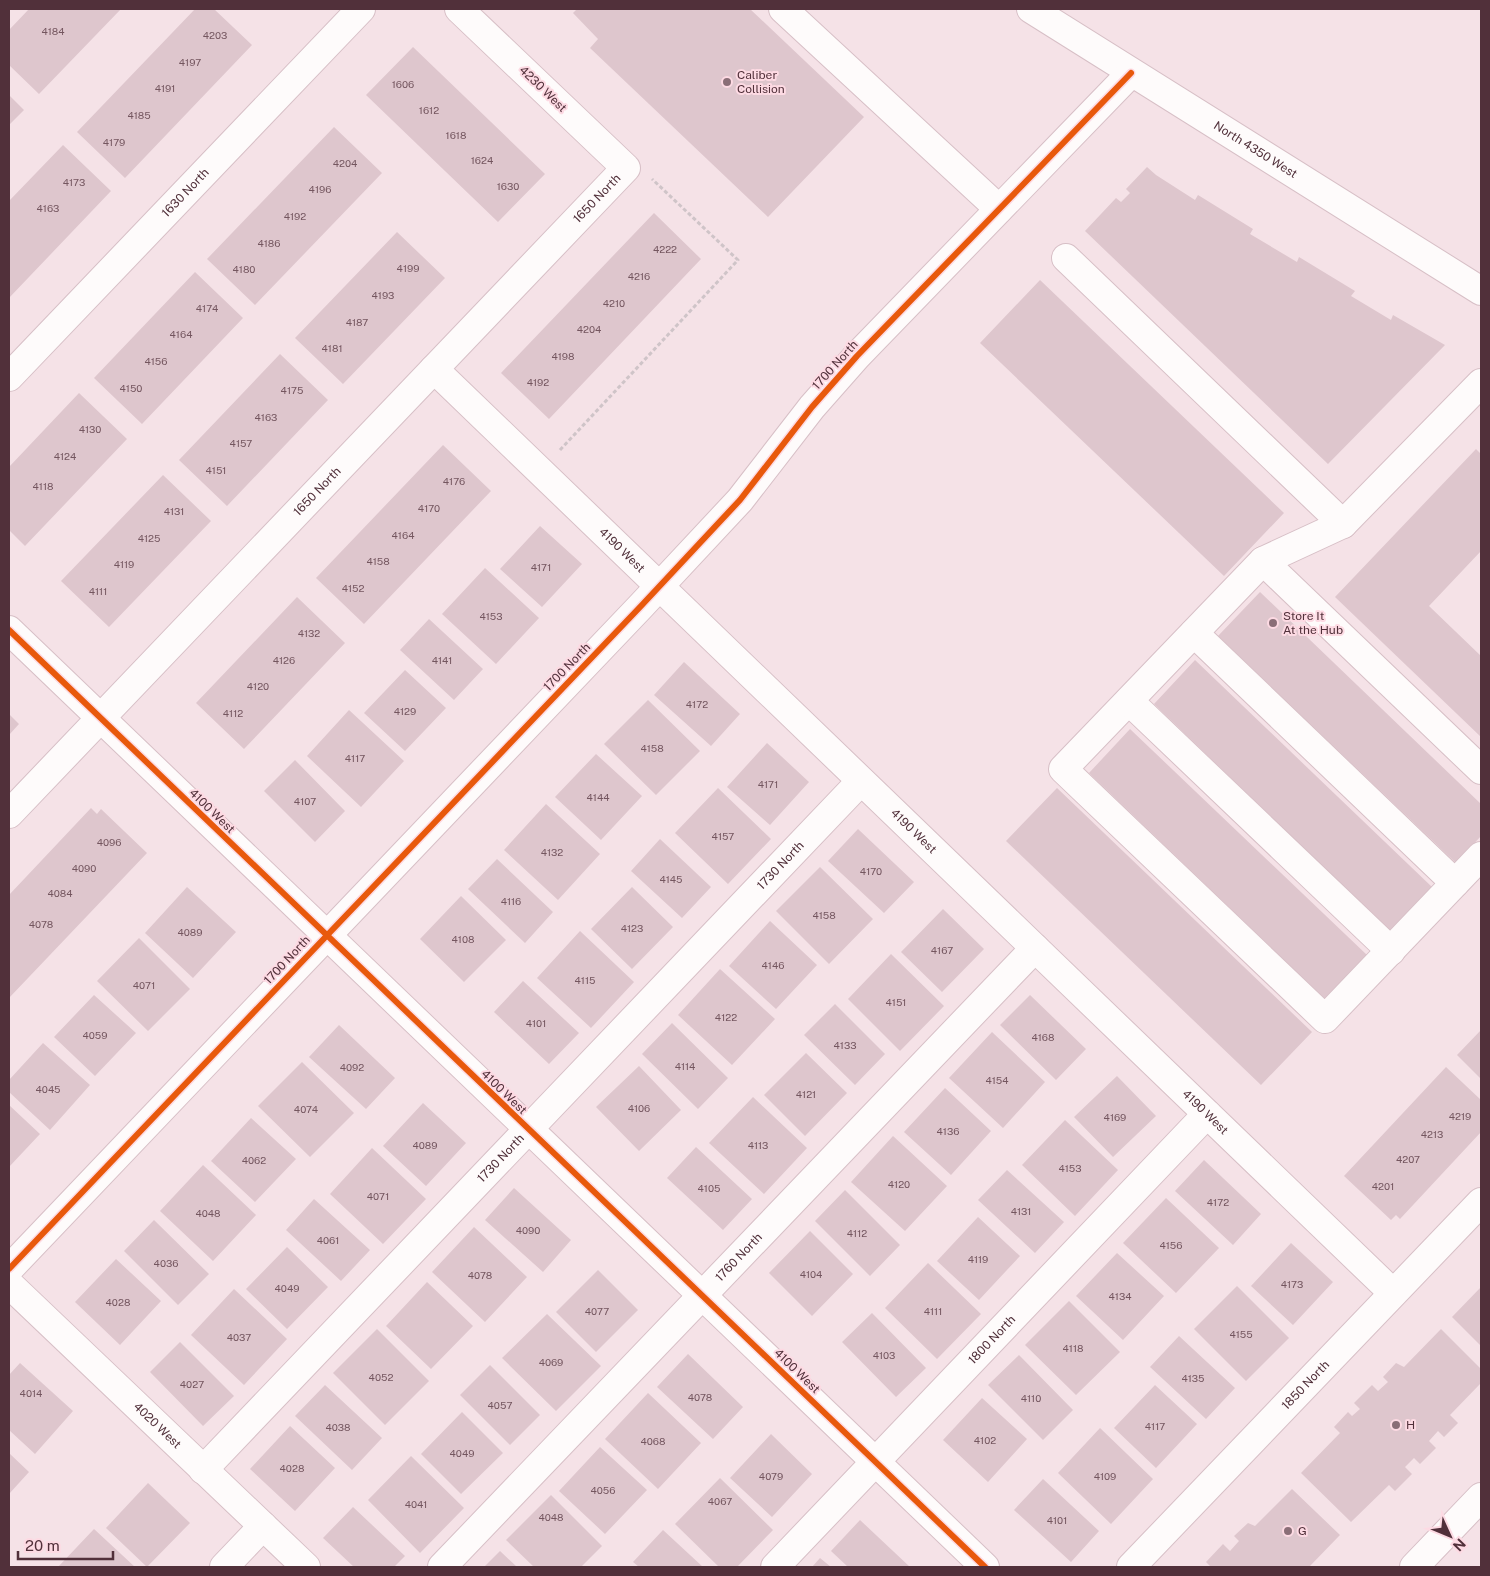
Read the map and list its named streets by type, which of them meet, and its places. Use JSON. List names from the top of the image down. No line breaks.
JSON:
{"streets":{"street":["4230 West","North 4350 West","1630 North","1650 North","1700 North","4190 West","4100 West","1730 North","1760 North","1800 North","1850 North","4020 West"]},"crossings":[["4230 West","1650 North"],["North 4350 West","1700 North"],["1650 North","4190 West"],["1650 North","4100 West"],["1700 North","4190 West"],["1700 North","4100 West"],["4190 West","1730 North"],["4190 West","1760 North"],["4190 West","1800 North"],["4190 West","1850 North"],["4100 West","1730 North"],["4100 West","1760 North"],["4100 West","1800 North"],["1730 North","4020 West"]],"places":["Caliber Collision","Store It At the Hub","H","G"],"house_numbers":["4184","4203","4197","1606","4191","1612","4185","1618","4179","1624","4204","4173","1630","4196","4163","4192","4186","4222","4199","4180","4216","4193","4210","4174","4187","4204","4164","4181","4198","4156","4192","4150","4175","4163","4130","4157","4124","4151","4176","4118","4170","4131","4164","4125","4158","4119","4171","4152","4111","4153","4132","4126","4141","4120","4172","4129","4112","4158","4117","4171","4144","4107","4157","4096","4132","4090","4170","4145","4084","4116","4158","4078","4123","4089","4108","4167","4146","4115","4071","4151","4122","4101","4059","4168","4133","4114","4092","4154","4045","4121","4106","4074","4219","4169","4136","4213","4089","4113","4207","4062","4153","4120","4201","4105","4071","4172","4131","4048","4090","4112","4061","4156","4119","4036","4104","4078","4173","4049","4134","4028","4077","4111","4155","4037","4118","4103","4069","4052","4135","4027","4014","4078","4110","4057","4117","4038","4102","4068","4049","4028","4079","4109","4056","4067","4041","4048","4101"],"scale_bar":"20 m","north":"bottom right"}
